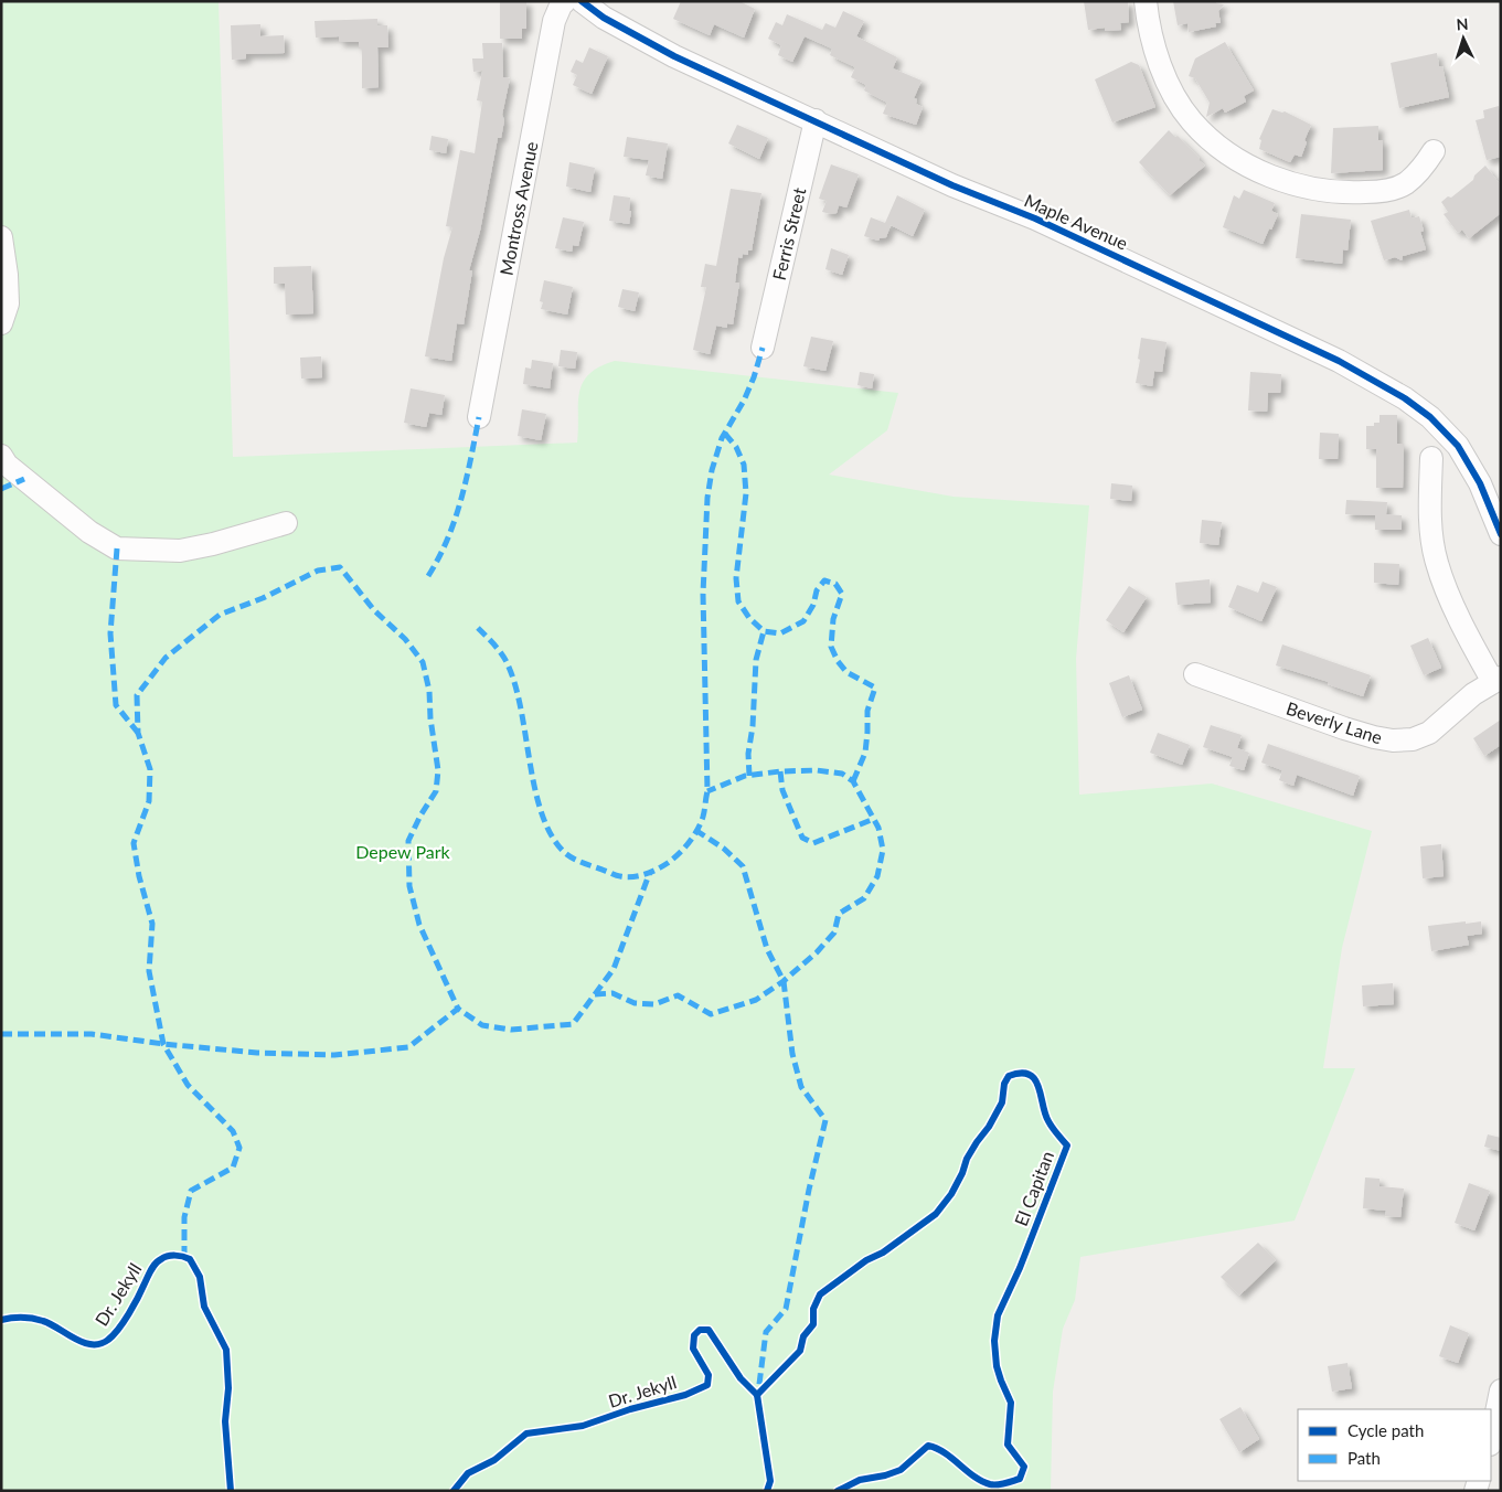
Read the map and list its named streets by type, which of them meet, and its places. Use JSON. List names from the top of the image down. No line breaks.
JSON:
{"streets":{"street":["Montross Avenue","Maple Avenue","Ferris Street","Beverly Lane"],"cycle path":["El Capitan","Dr. Jekyll"]},"crossings":[["Maple Avenue","Ferris Street"]],"parks":["Depew Park"],"legend":["Cycle path","Path"],"north":"top"}
